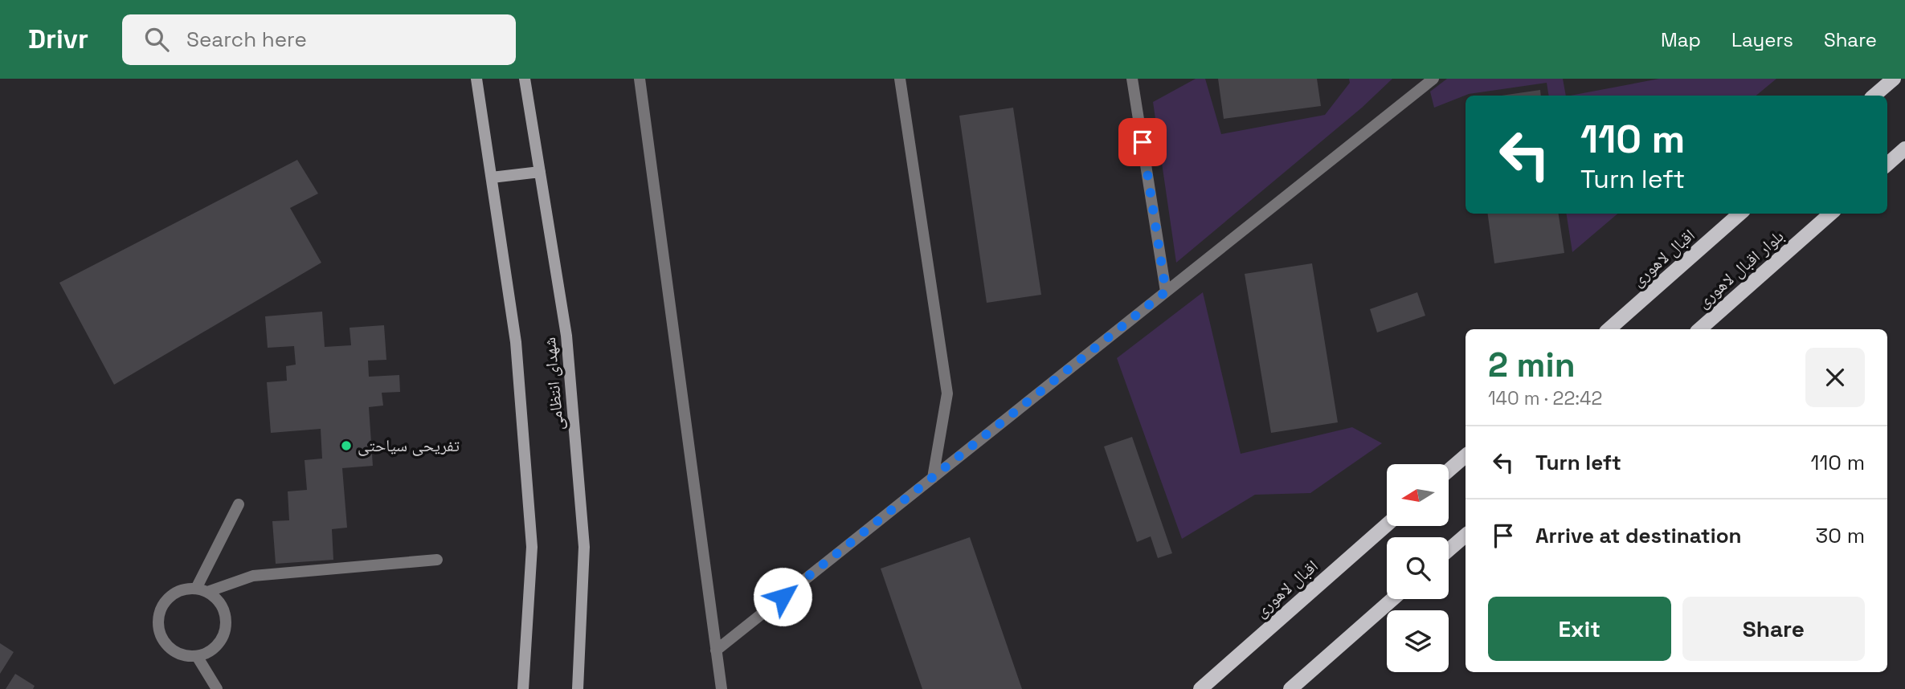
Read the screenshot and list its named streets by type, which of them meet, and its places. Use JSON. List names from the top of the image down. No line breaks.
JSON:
{"streets":{"main road":["اقبال لاهوری","بلوار اقبال لاهوری","شهدای انتظامی"]},"places":["تفریحی سیاحتی"],"north":"left","page":{"header":"Drivr","search":"Search here","nav":["Map","Layers","Share"],"turn":["110 m","Turn left"],"heading":["2 min","140 m · 22:42"],"list":[{"name":"Turn left","value":"110 m"},{"name":"Arrive at destination","value":"30 m"}],"buttons":["Exit","Share"]}}
